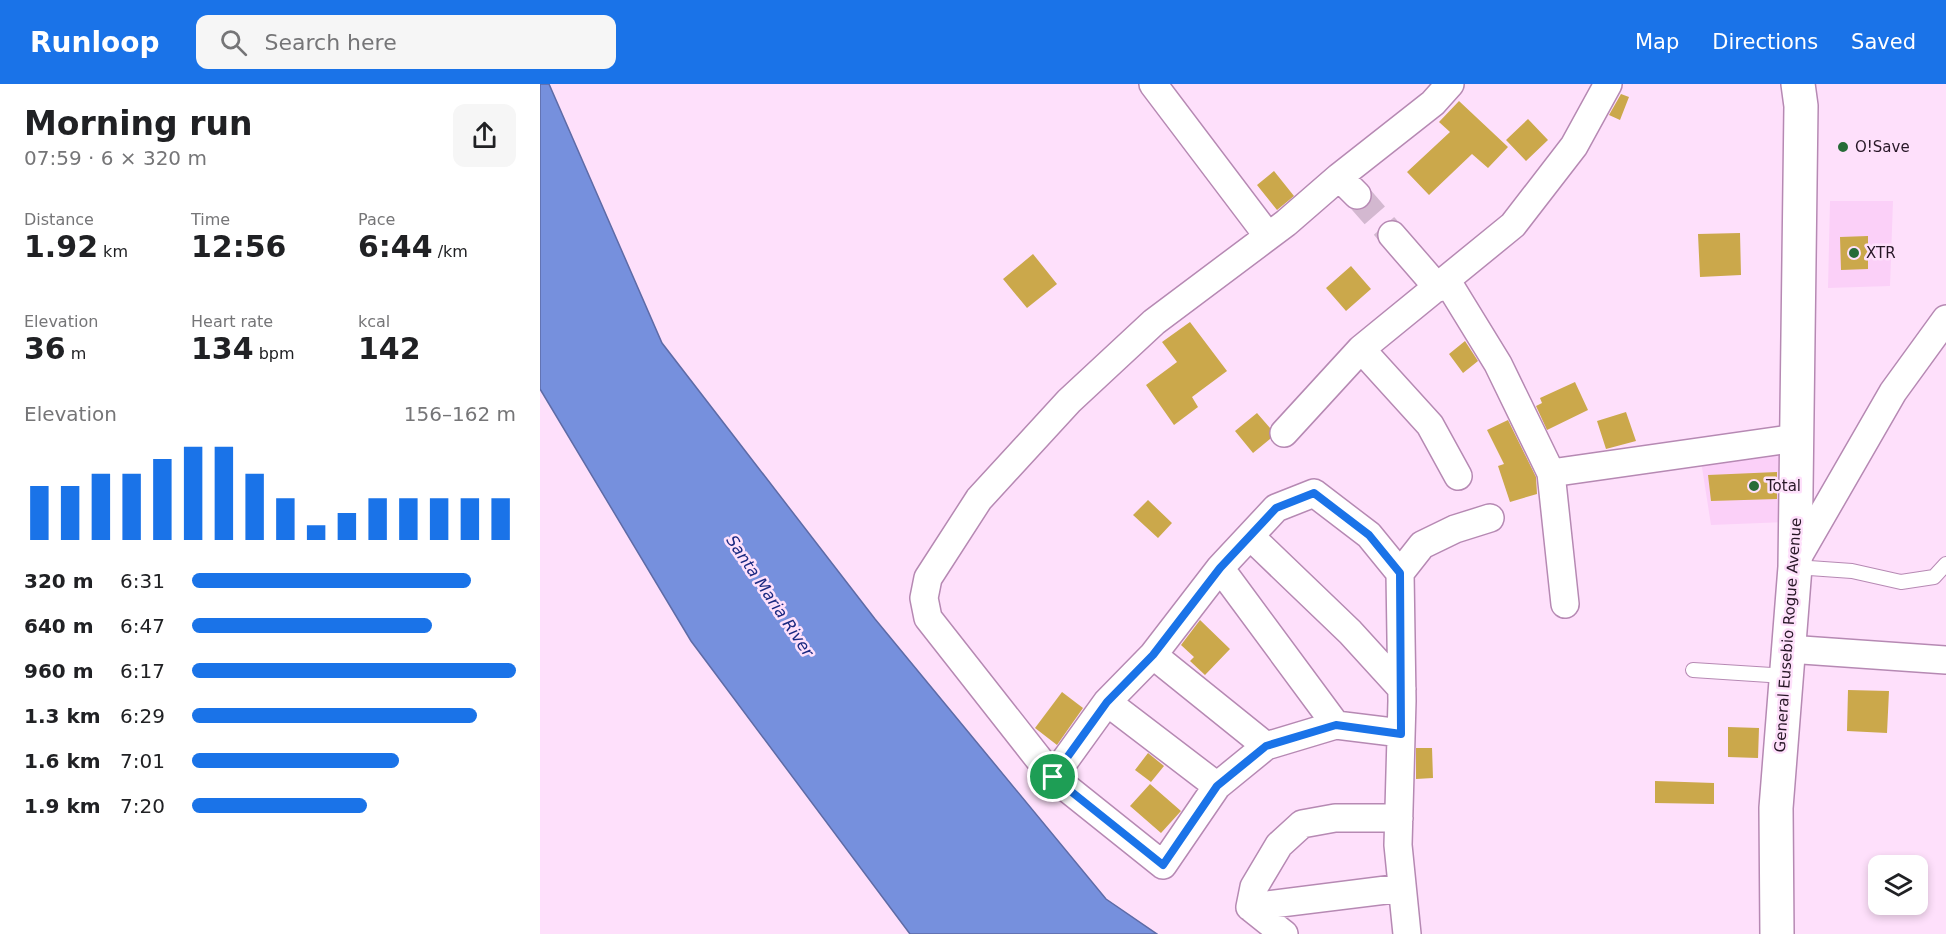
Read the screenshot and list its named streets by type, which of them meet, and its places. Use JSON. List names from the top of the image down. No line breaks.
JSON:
{"streets":{"main road":["General Eusebio Rogue Avenue"]},"water":["Santa Maria River"],"places":["O!Save","XTR","Total"],"page":{"header":"Runloop","search":"Search here","nav":["Map","Directions","Saved"],"heading":["Morning run","07:59 · 6 × 320 m"],"stats":[["Distance","1.92 km"],["Time","12:56"],["Pace","6:44 /km"],["Elevation","36 m"],["Heart rate","134 bpm"],["kcal","142"]],"chart":["Elevation","156–162 m"],"list":[{"name":"320 m","note":"6:31"},{"name":"640 m","note":"6:47"},{"name":"960 m","note":"6:17"},{"name":"1.3 km","note":"6:29"},{"name":"1.6 km","note":"7:01"},{"name":"1.9 km","note":"7:20"}]}}
